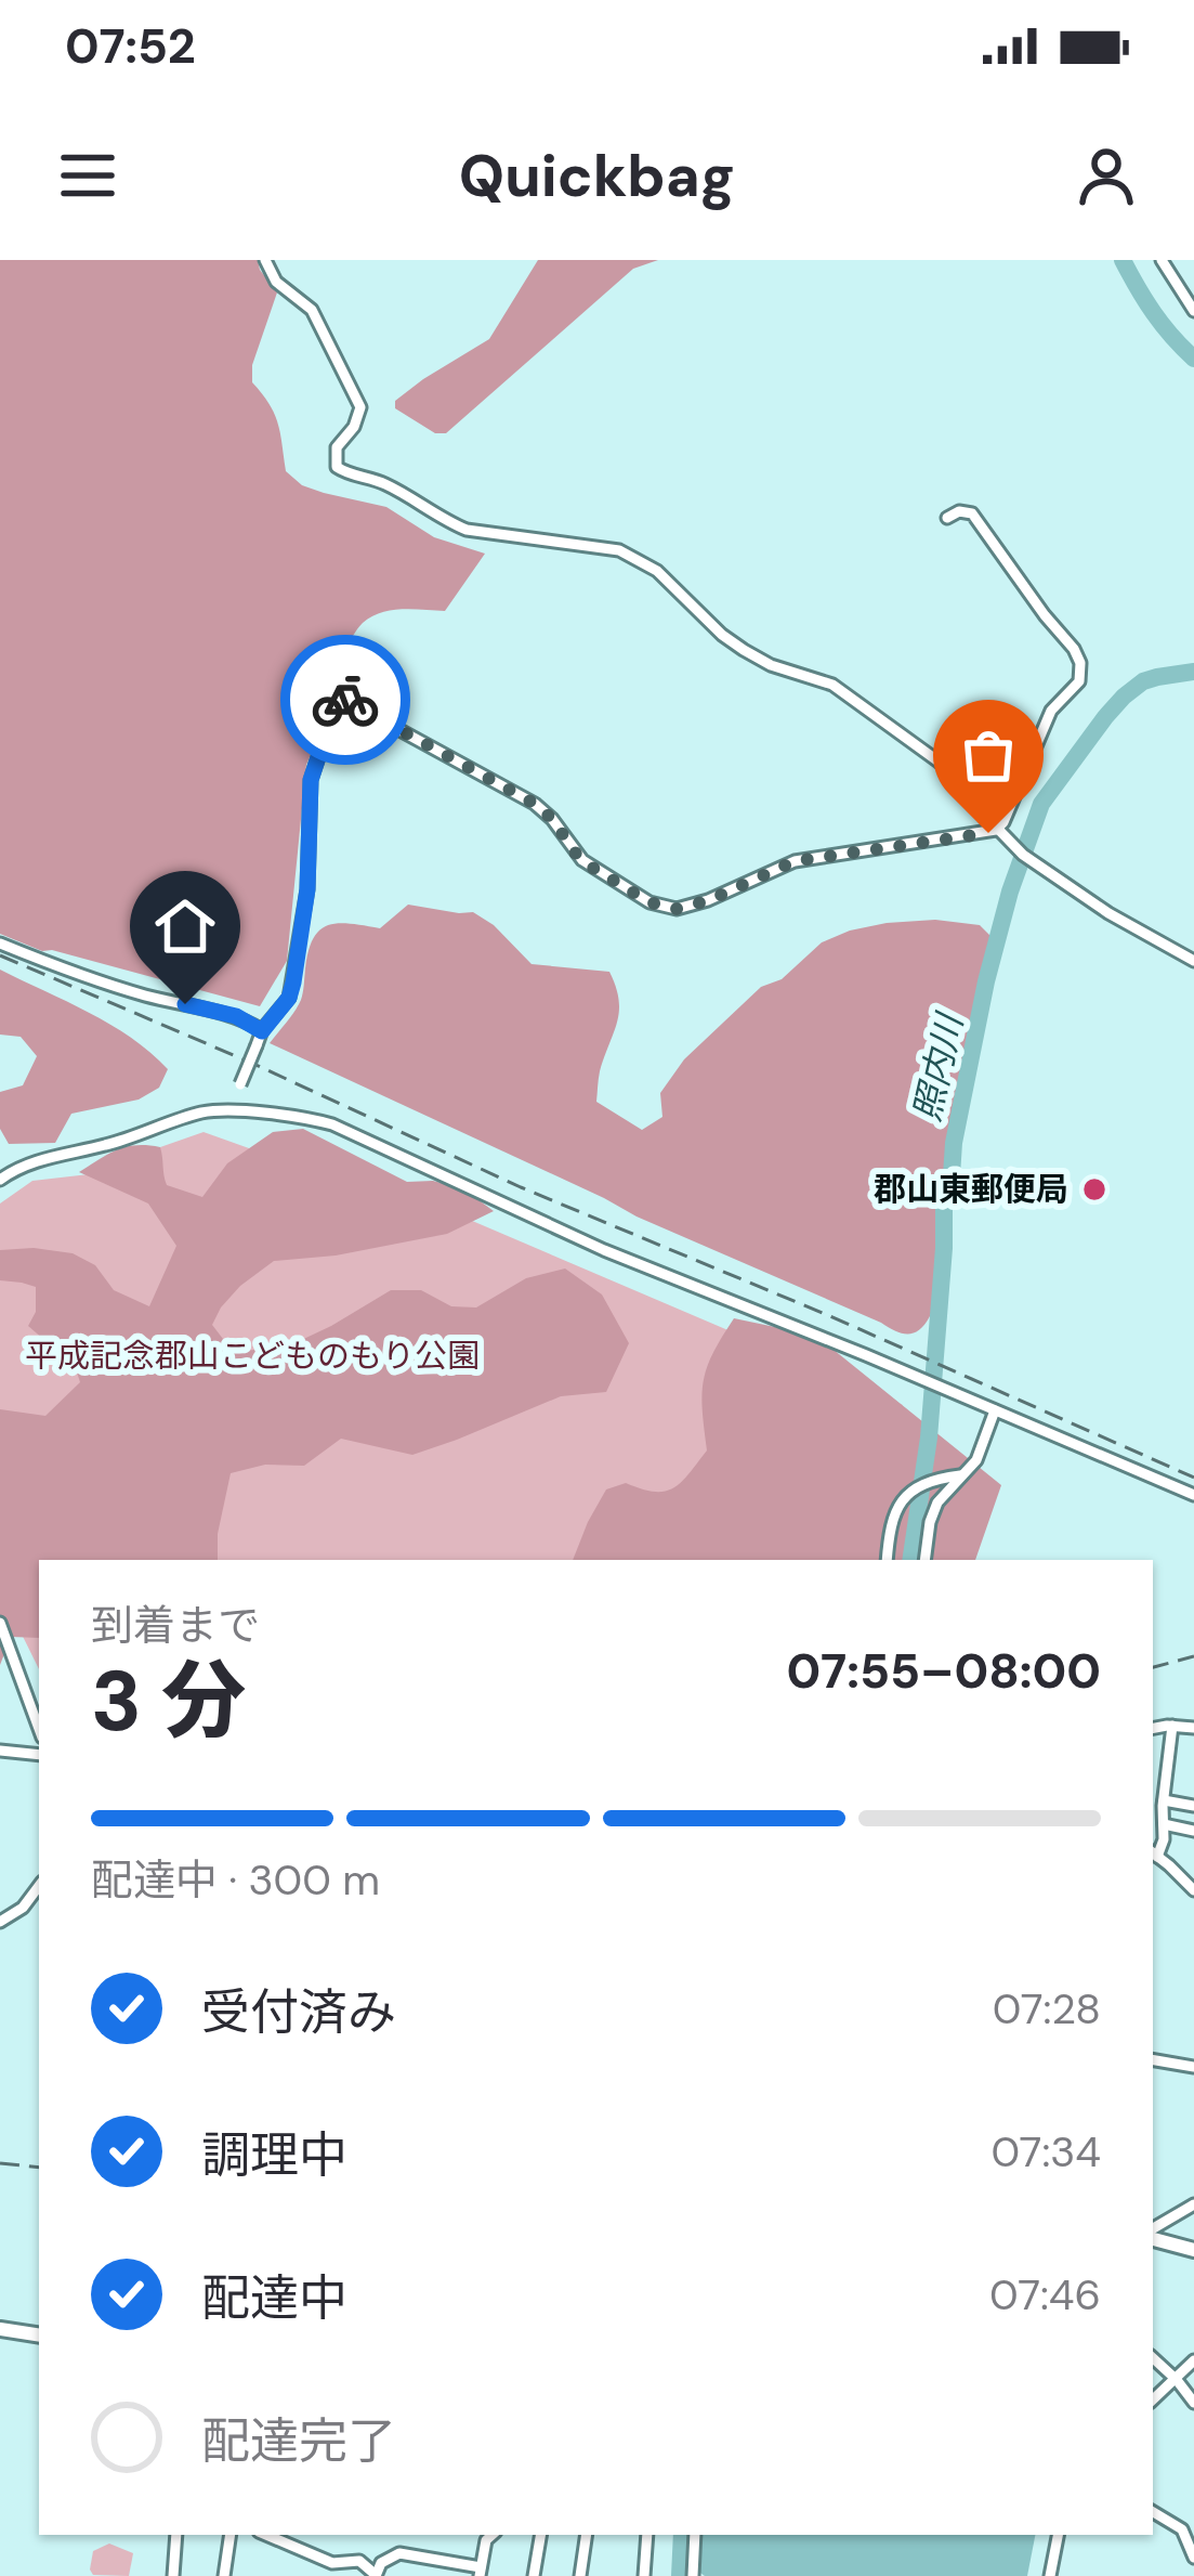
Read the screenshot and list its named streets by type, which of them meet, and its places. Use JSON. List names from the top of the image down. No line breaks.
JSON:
{"water":["照内川"],"parks":["平成記念郡山こどものもり公園"],"places":["郡山東郵便局"],"page":{"status":"07:52","header":"Quickbag","heading":["3 分","到着まで","07:55–08:00"],"bar":"配達中 · 300 m","list":[["受付済み","07:28"],["調理中","07:34"],["配達中","07:46"],"配達完了"]}}
